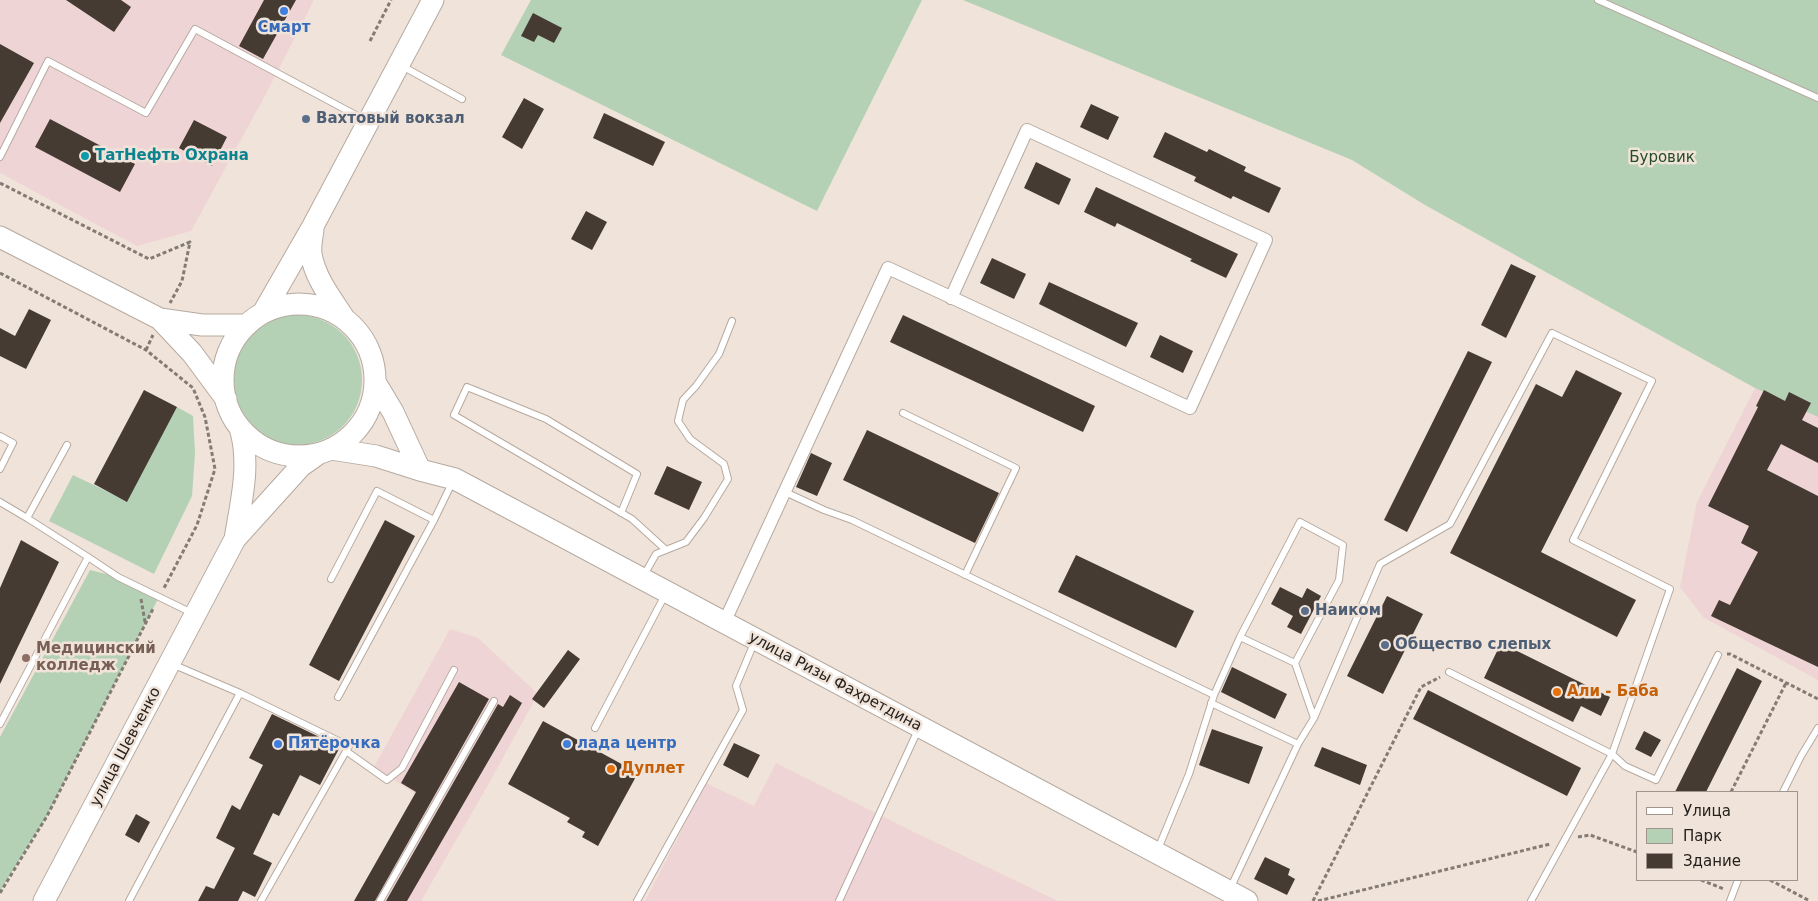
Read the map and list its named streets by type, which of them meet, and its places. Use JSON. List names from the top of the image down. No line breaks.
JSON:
{"streets":{"main road":["улица Ризы Фахретдина","улица Шевченко"]},"parks":["Буровик"],"places":["Смарт","Вахтовый вокзал","ТатНефть Охрана","Наиком","Общество слепых","Медицинский колледж","Али - Баба","Пятёрочка","лада центр","Дуплет"],"legend":["Улица","Парк","Здание"]}
